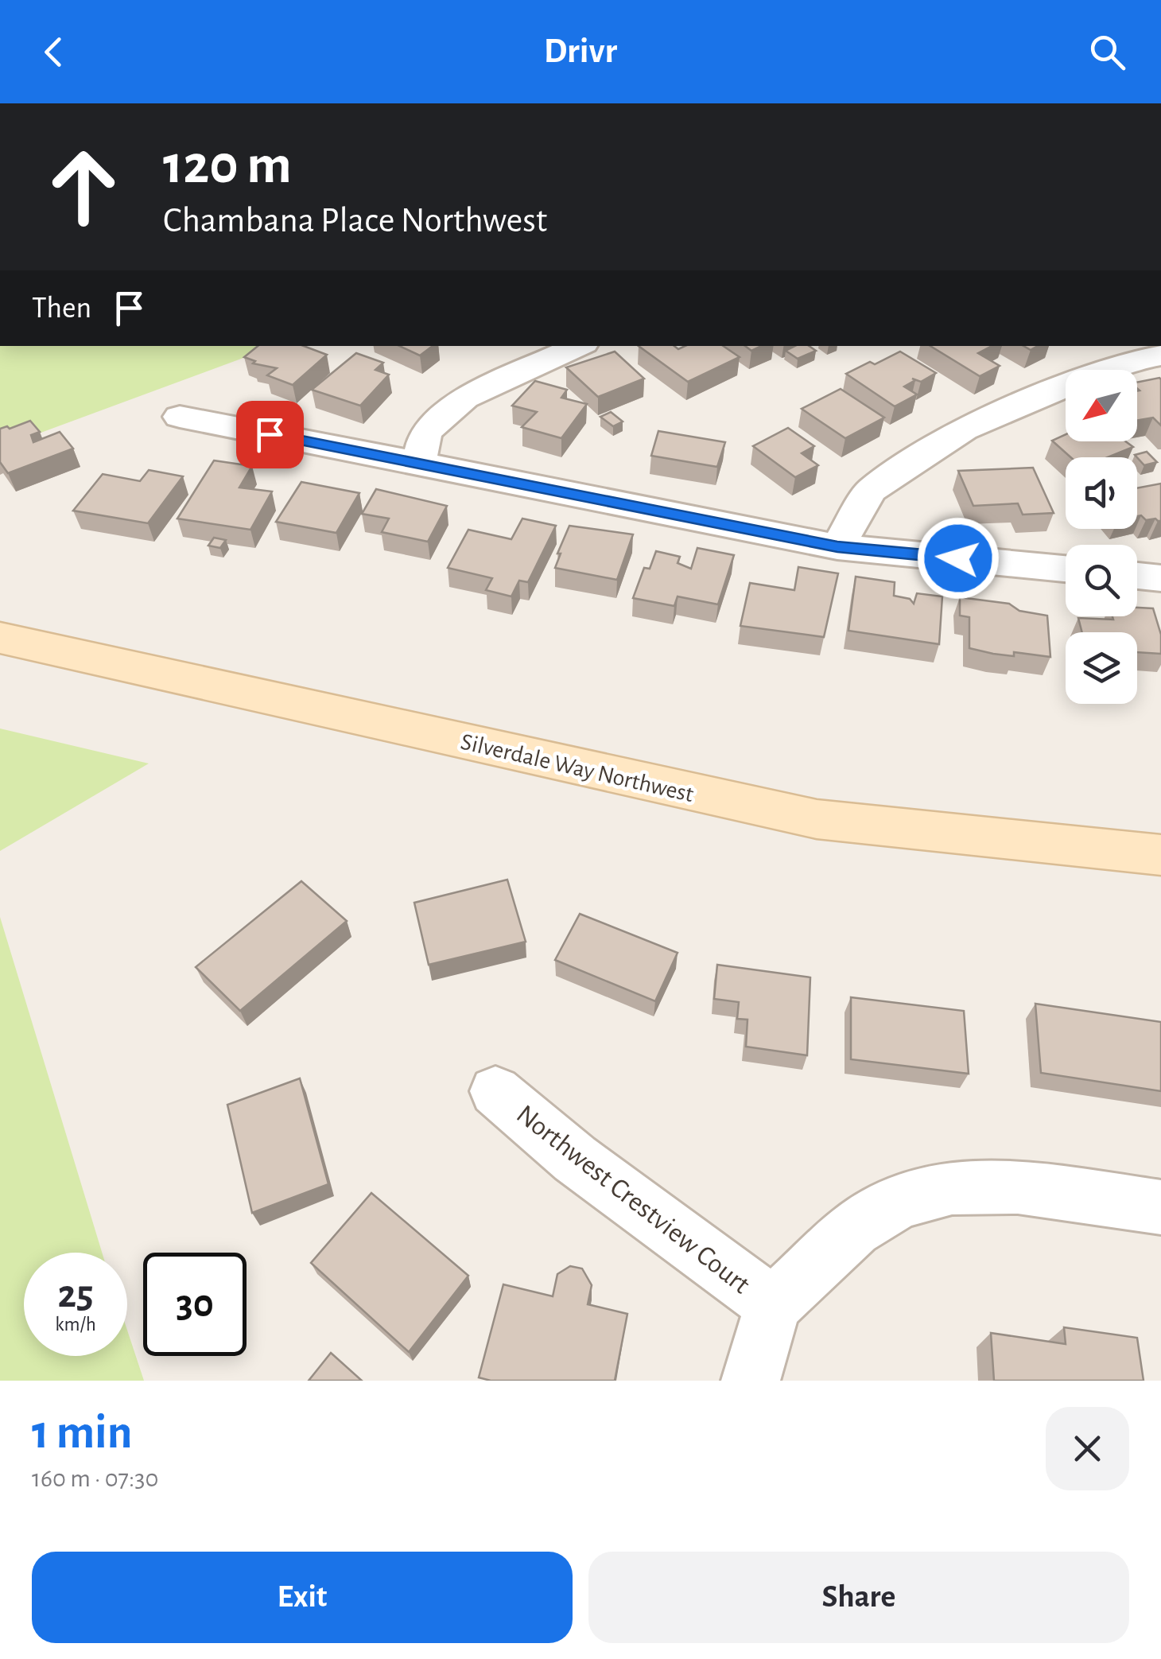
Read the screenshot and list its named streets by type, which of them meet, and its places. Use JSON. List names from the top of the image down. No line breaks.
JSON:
{"streets":{"main road":["Silverdale Way Northwest"],"street":["Northwest Crestview Court"]},"north":"bottom left","page":{"header":"Drivr","turn":["120 m","Chambana Place Northwest"],"then":"Then","speed":"25 km/h","limit":"30","heading":["1 min","160 m · 07:30"],"buttons":["Exit","Share"]}}
